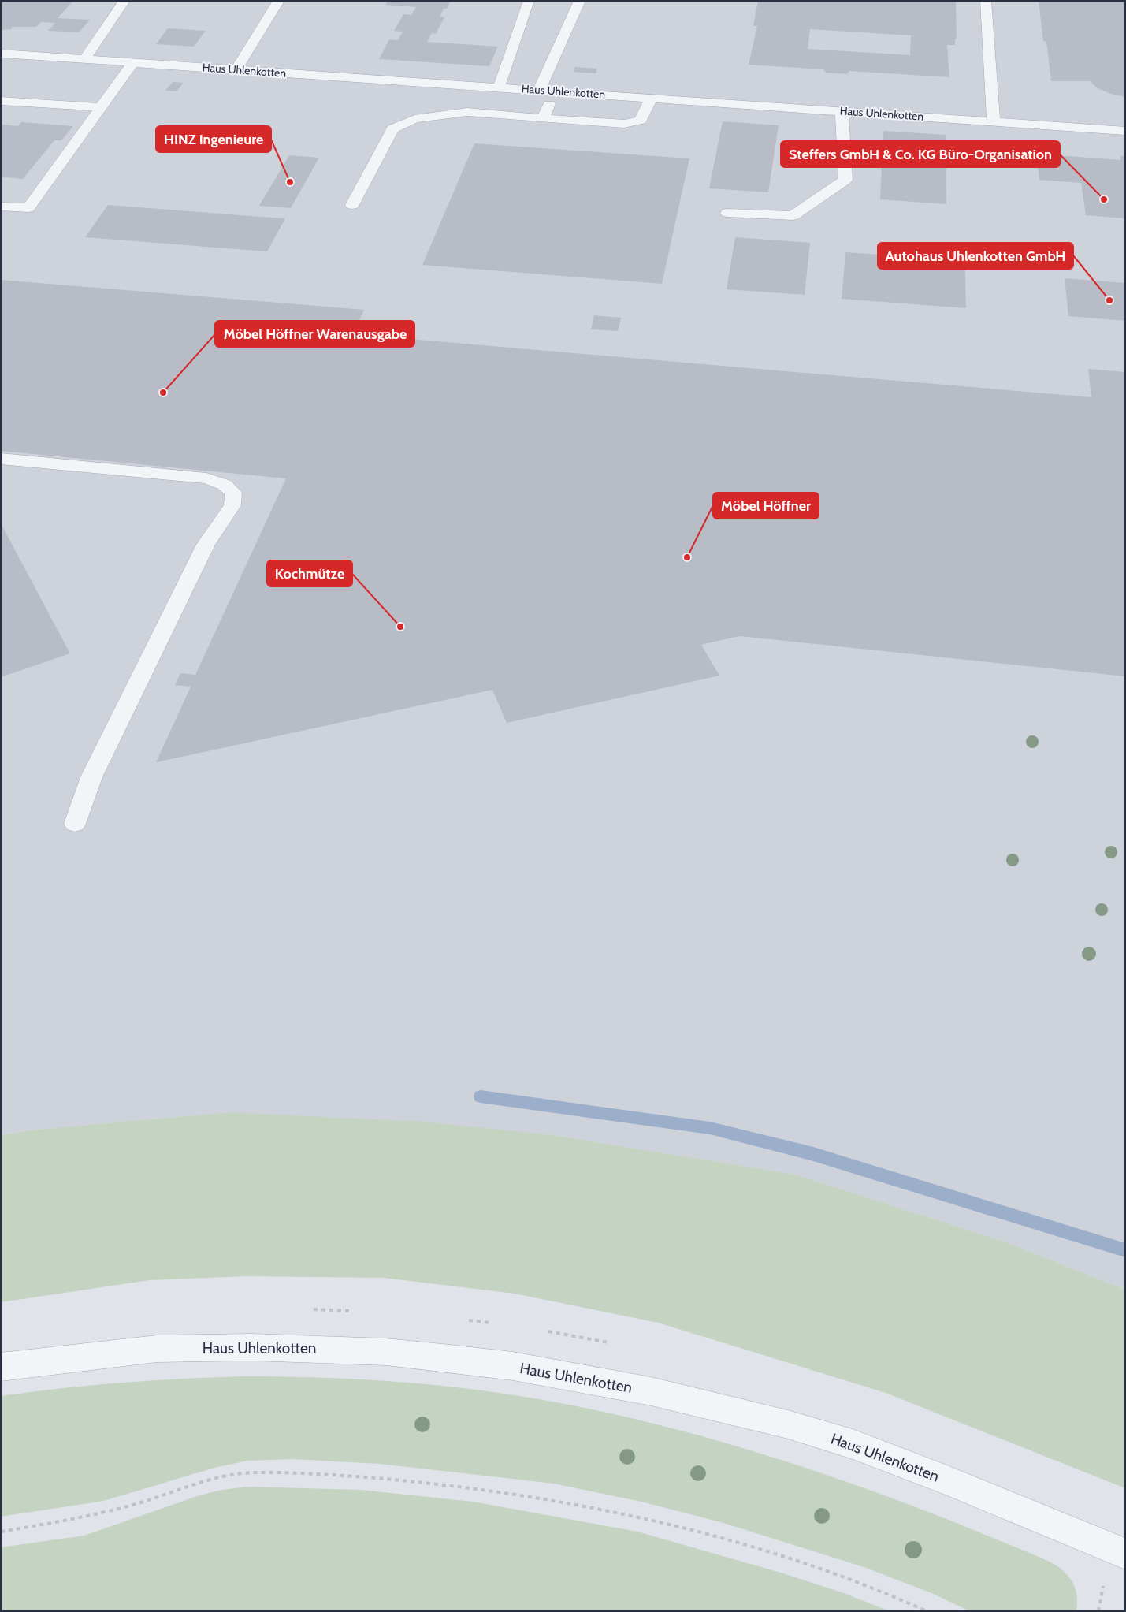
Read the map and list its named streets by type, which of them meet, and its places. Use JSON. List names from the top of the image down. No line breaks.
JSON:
{"streets":{"street":["Haus Uhlenkotten"]},"places":["HINZ Ingenieure","Steffers GmbH & Co. KG Büro-Organisation","Autohaus Uhlenkotten GmbH","Möbel Höffner Warenausgabe","Möbel Höffner","Kochmütze"]}
